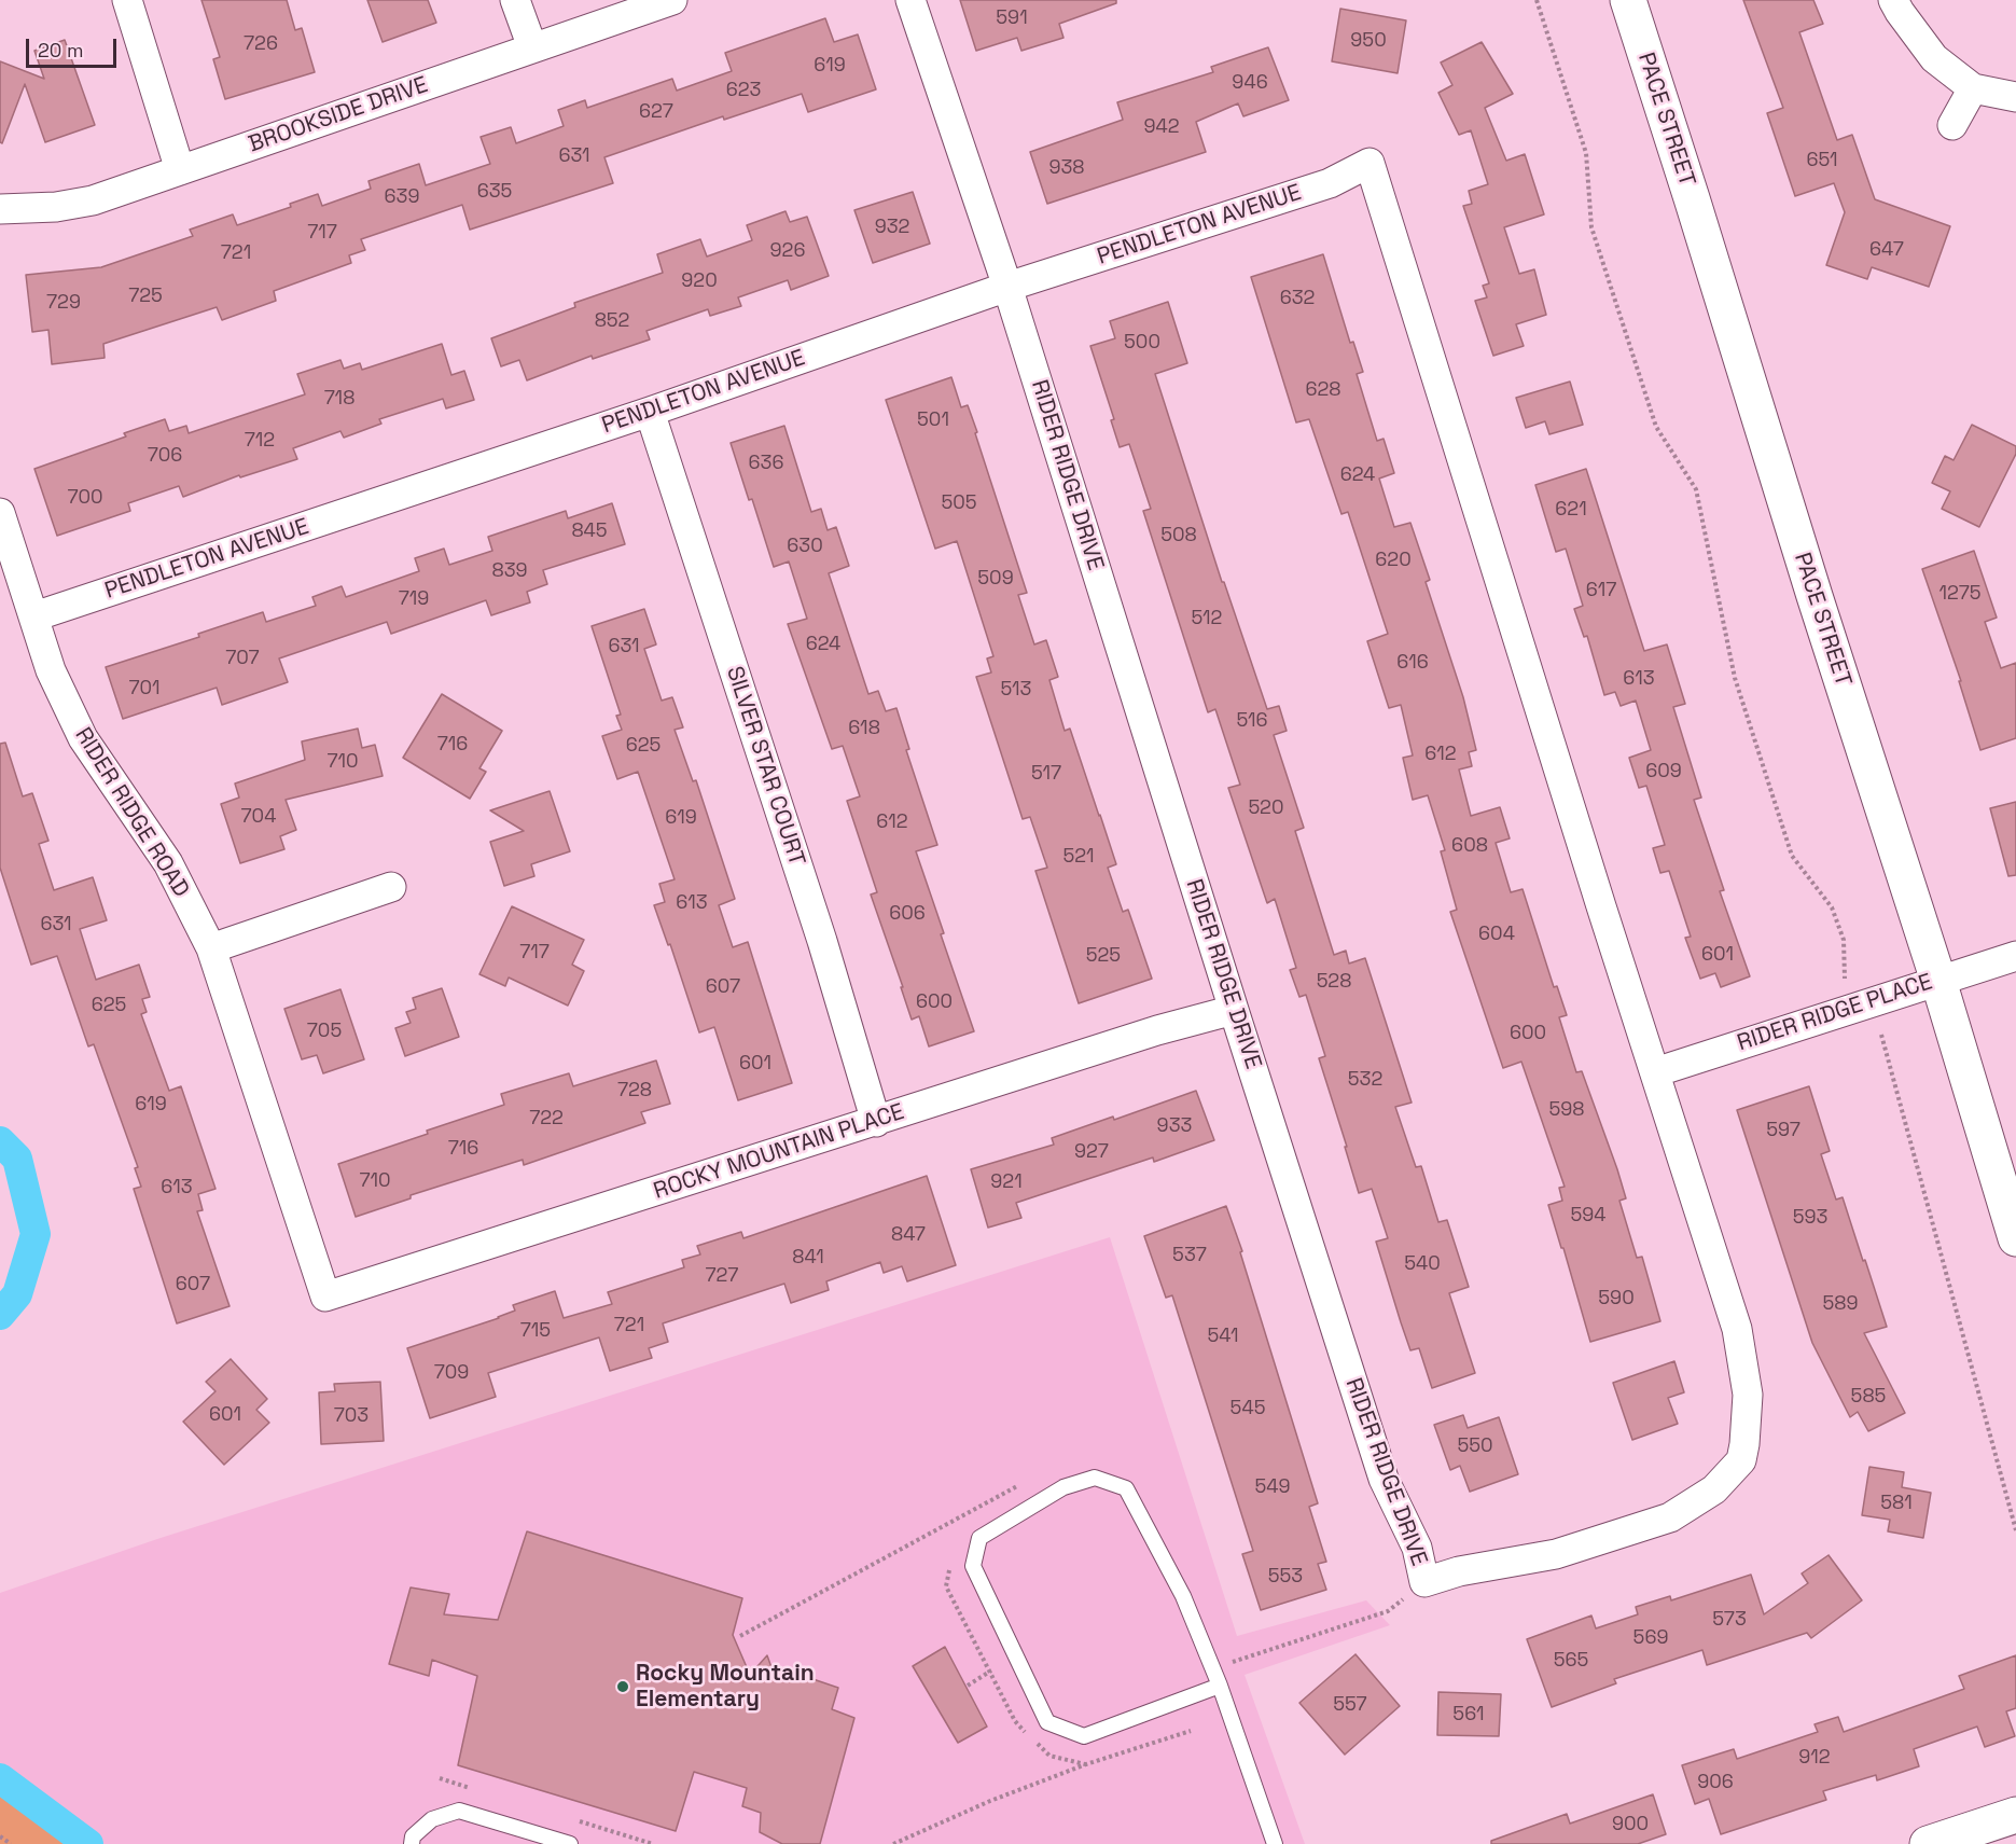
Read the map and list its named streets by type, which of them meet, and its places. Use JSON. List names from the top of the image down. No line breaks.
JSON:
{"streets":{"main road":["PACE STREET"],"street":["BROOKSIDE DRIVE","PENDLETON AVENUE","RIDER RIDGE DRIVE","SILVER STAR COURT","RIDER RIDGE ROAD","RIDER RIDGE PLACE","ROCKY MOUNTAIN PLACE"]},"crossings":[["PACE STREET","RIDER RIDGE PLACE"],["PENDLETON AVENUE","RIDER RIDGE DRIVE"],["PENDLETON AVENUE","SILVER STAR COURT"],["PENDLETON AVENUE","RIDER RIDGE ROAD"],["RIDER RIDGE DRIVE","RIDER RIDGE PLACE"],["RIDER RIDGE DRIVE","ROCKY MOUNTAIN PLACE"],["SILVER STAR COURT","ROCKY MOUNTAIN PLACE"],["RIDER RIDGE ROAD","ROCKY MOUNTAIN PLACE"]],"places":["Rocky Mountain Elementary"],"house_numbers":["591","950","726","619","946","623","627","942","631","651","938","635","639","932","717","647","926","721","920","725","632","729","852","500","628","718","501","712","706","636","624","700","505","621","845","508","630","620","839","509","617","1275","719","512","624","631","707","616","613","701","513","516","618","716","625","612","710","609","517","520","704","619","612","608","521","613","606","631","604","717","601","525","528","607","600","625","705","600","601","532","728","619","598","722","933","597","716","927","710","921","613","594","593","847","537","841","540","727","607","590","589","721","715","541","709","585","545","601","703","550","549","581","553","573","569","565","557","561","912","906","900"],"scale_bar":"20 m"}
